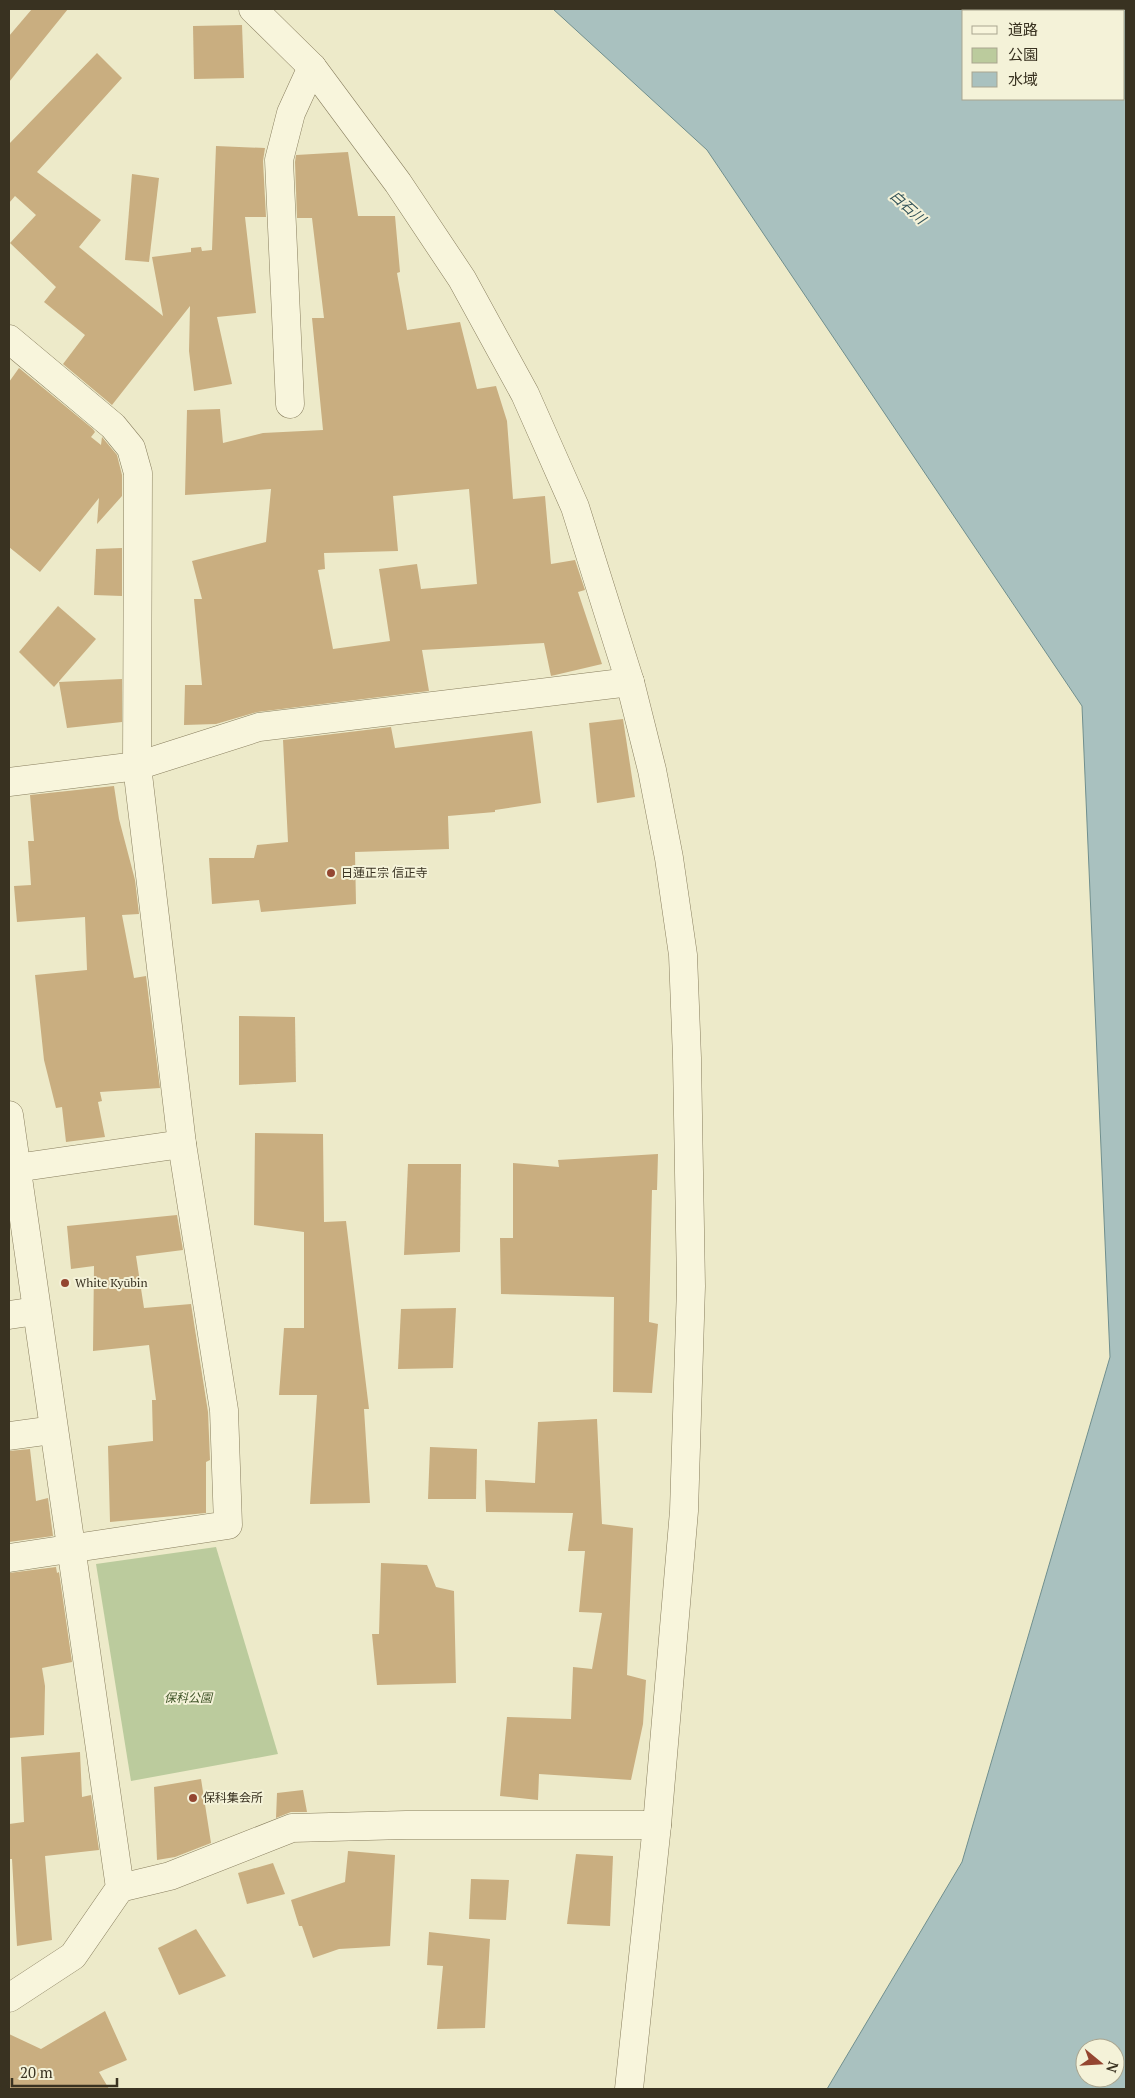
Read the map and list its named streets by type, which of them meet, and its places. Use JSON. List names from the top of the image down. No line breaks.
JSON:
{"water":["白石川"],"parks":["保科公園"],"places":["日蓮正宗 信正寺","White Kyūbin","保科集会所"],"legend":["道路","公園","水域"],"scale_bar":"20 m","north":"right"}
